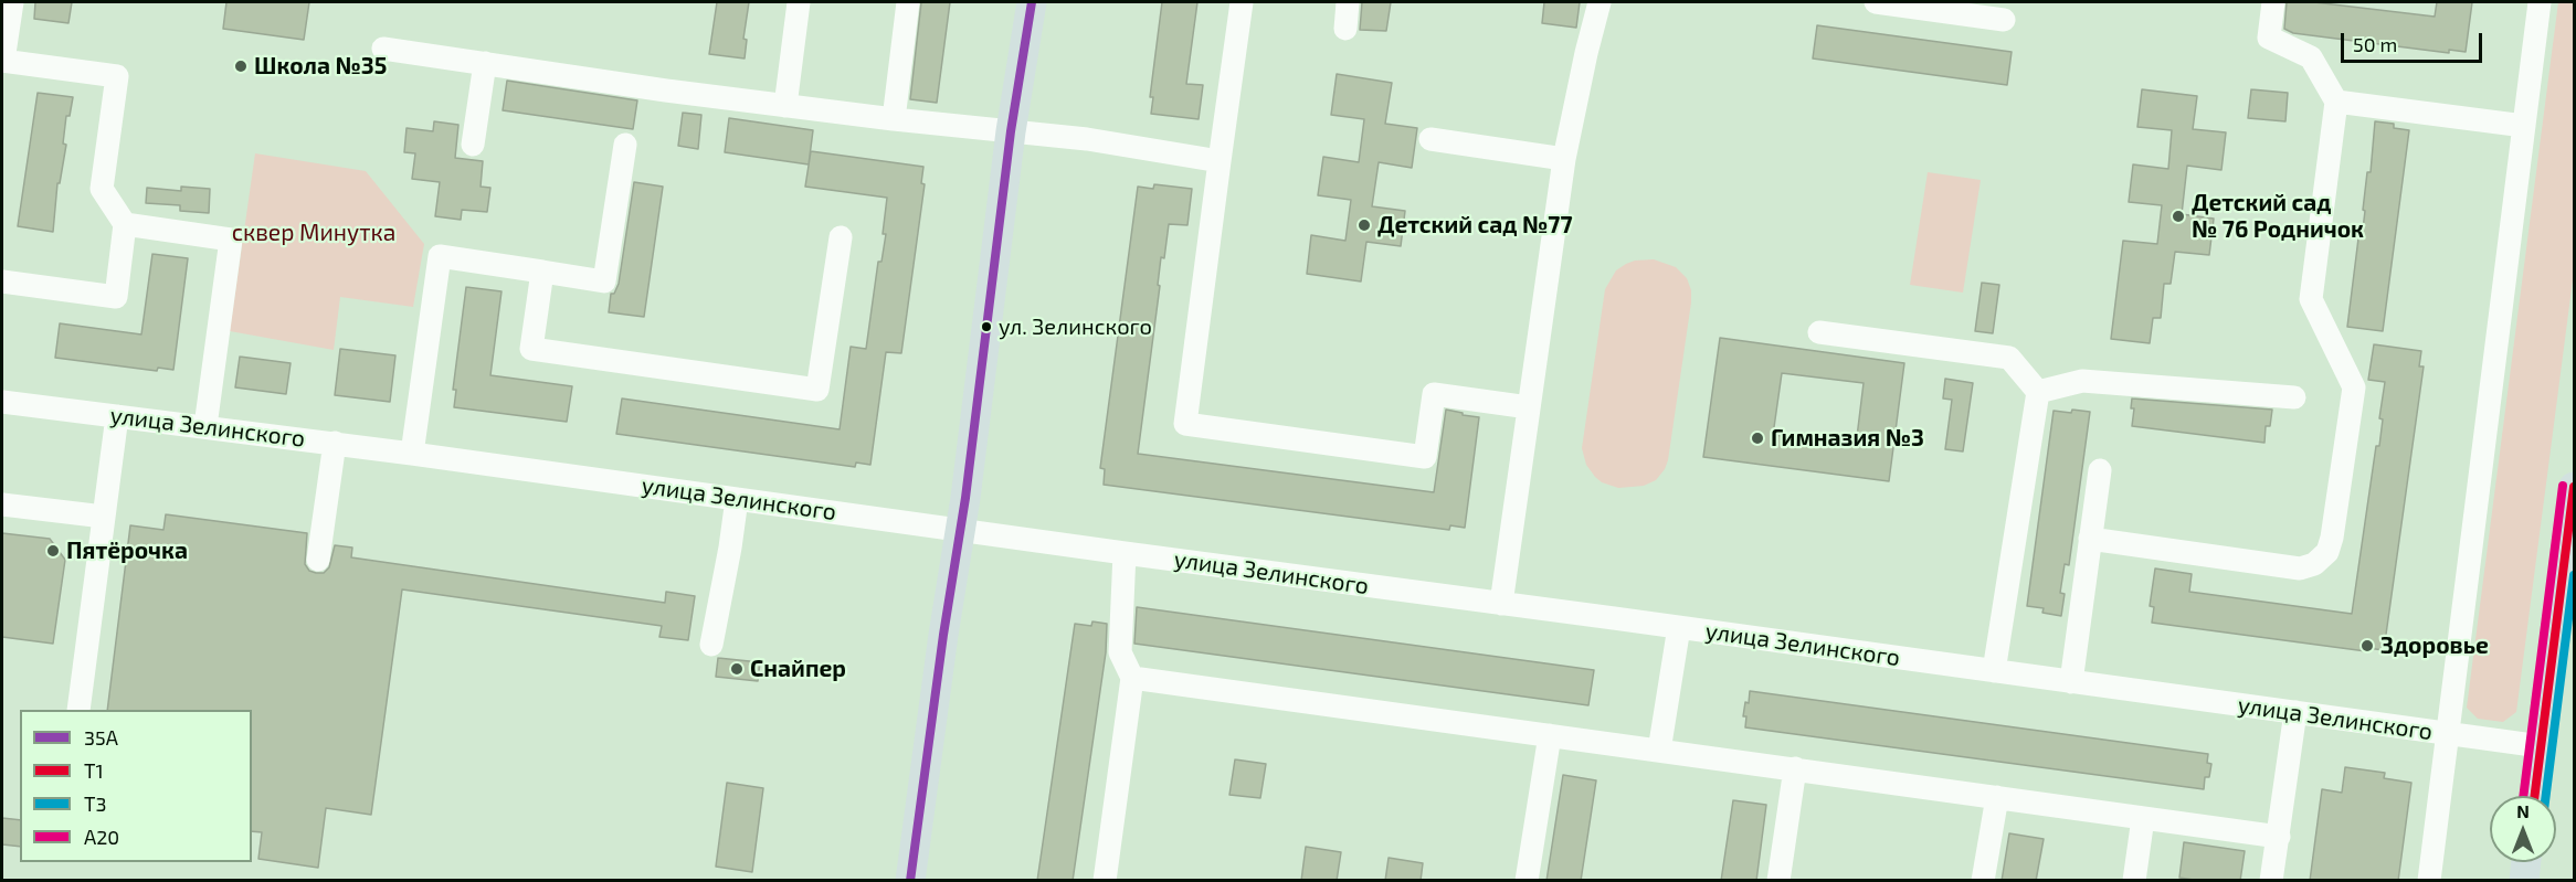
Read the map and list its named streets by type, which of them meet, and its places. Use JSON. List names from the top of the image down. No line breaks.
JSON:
{"streets":{"street":["улица Зелинского"]},"parks":["сквер Минутка"],"places":["Школа №35","Детский сад № 76 Родничок","Детский сад №77","ул. Зелинского","Гимназия №3","Пятёрочка","Здоровье","Снайпер"],"lines":["transit line 35А","transit line А20","transit line Т1","transit line Т3"],"legend":["35А","Т1","Т3","А20"],"scale_bar":"50 m","north":"top"}
